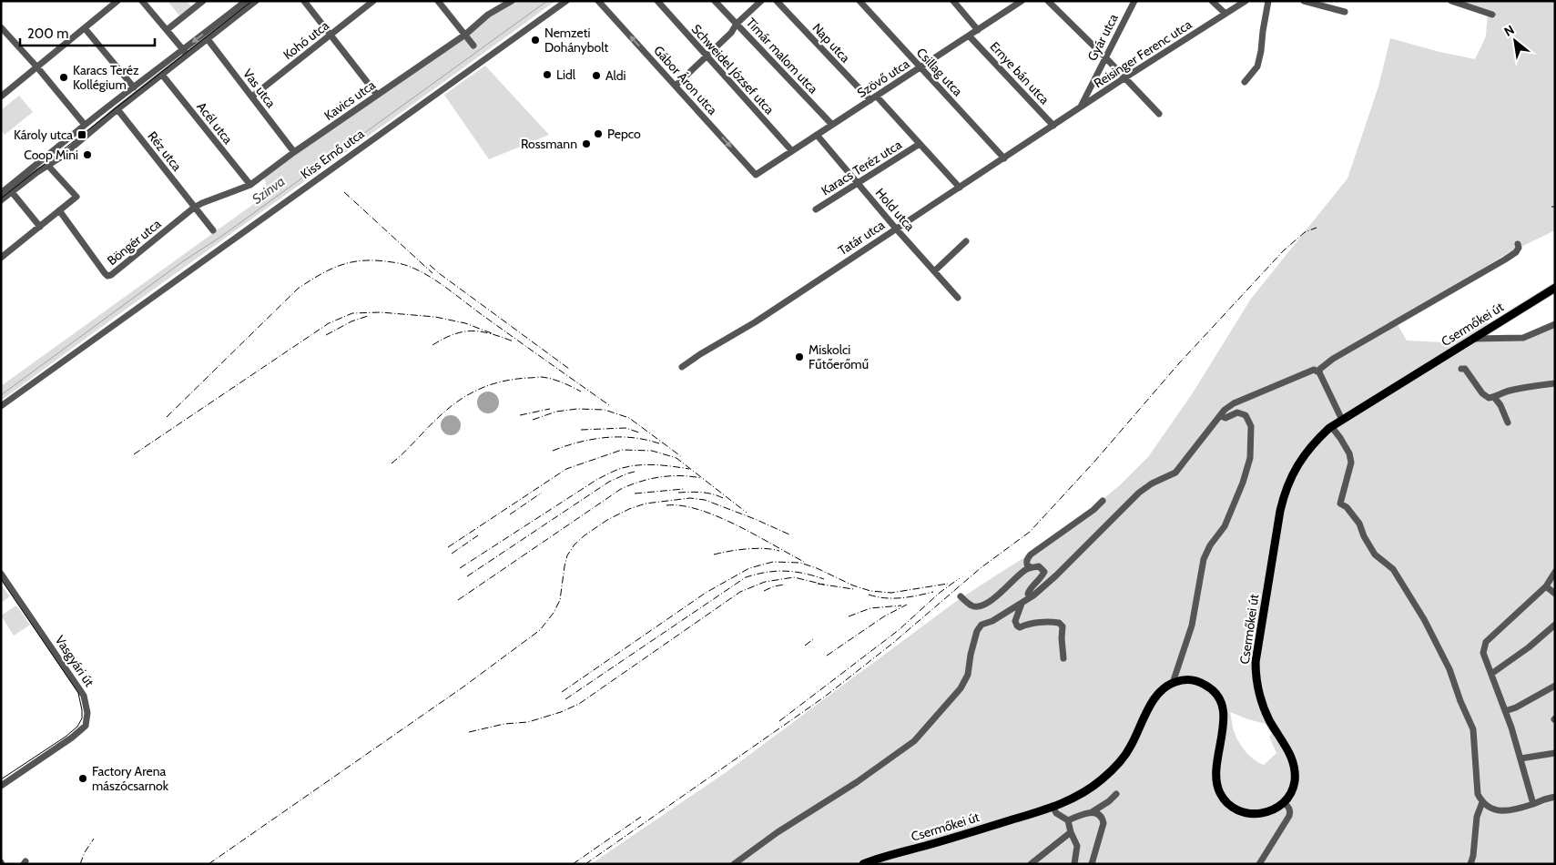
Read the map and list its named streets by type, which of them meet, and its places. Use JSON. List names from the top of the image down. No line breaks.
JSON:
{"streets":{"main road":["Csermőkei út"],"street":["Gyár utca","Kohó utca","Nap utca","Reisinger Ferenc utca","Tímár malom utca","Schweidel József utca","Csillag utca","Ernye bán utca","Szövő utca","Gábor Áron utca","Vas utca","Kavics utca","Acél utca","Réz utca","Kiss Ernő utca","Karacs Teréz utca","Hold utca","Tatár utca","Böngér utca","Vasgyári út"]},"crossings":[["Gyár utca","Reisinger Ferenc utca"],["Kohó utca","Vas utca"],["Nap utca","Szövő utca"],["Reisinger Ferenc utca","Ernye bán utca"],["Reisinger Ferenc utca","Tatár utca"],["Tímár malom utca","Szövő utca"],["Schweidel József utca","Szövő utca"],["Csillag utca","Szövő utca"],["Csillag utca","Tatár utca"],["Ernye bán utca","Szövő utca"],["Ernye bán utca","Tatár utca"],["Szövő utca","Gábor Áron utca"],["Szövő utca","Hold utca"],["Vas utca","Kavics utca"],["Kavics utca","Acél utca"],["Kavics utca","Réz utca"],["Kavics utca","Böngér utca"],["Réz utca","Böngér utca"],["Karacs Teréz utca","Hold utca"],["Hold utca","Tatár utca"]],"water":["Szinva"],"places":{"other":["Nemzeti Dohánybolt","Lidl","Aldi","Karacs Teréz Kollégium","Pepco","Rossmann","Coop Mini","Miskolci Fűtőerőmű","Factory Arena mászócsarnok"],"transit":["Károly utca"]},"scale_bar":"200 m","north":"top left"}
